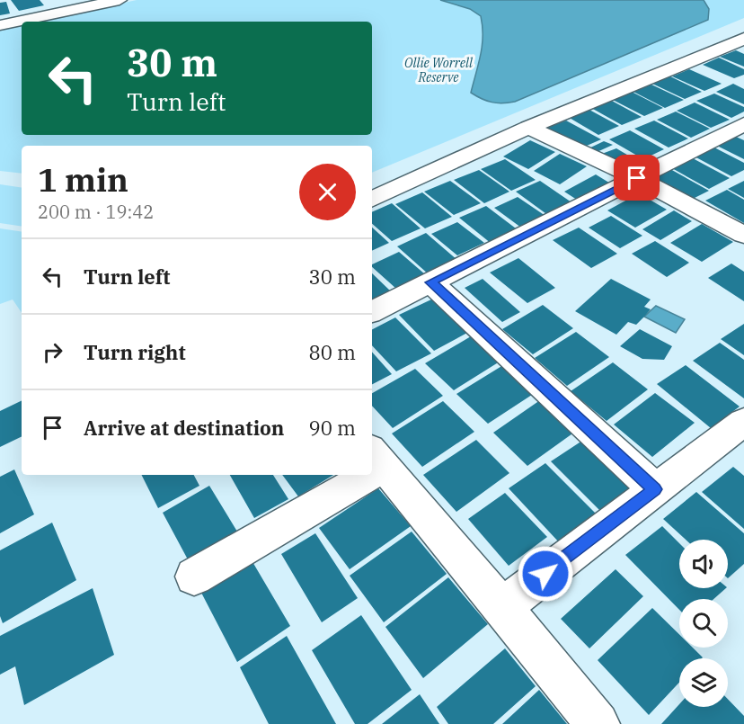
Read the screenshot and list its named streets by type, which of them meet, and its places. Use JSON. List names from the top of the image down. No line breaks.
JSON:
{"parks":["Ollie Worrell Reserve"],"page":{"turn":["30 m","Turn left"],"heading":["1 min","200 m · 19:42"],"list":[{"name":"Turn left","value":"30 m"},{"name":"Turn right","value":"80 m"},{"name":"Arrive at destination","value":"90 m"}]}}
